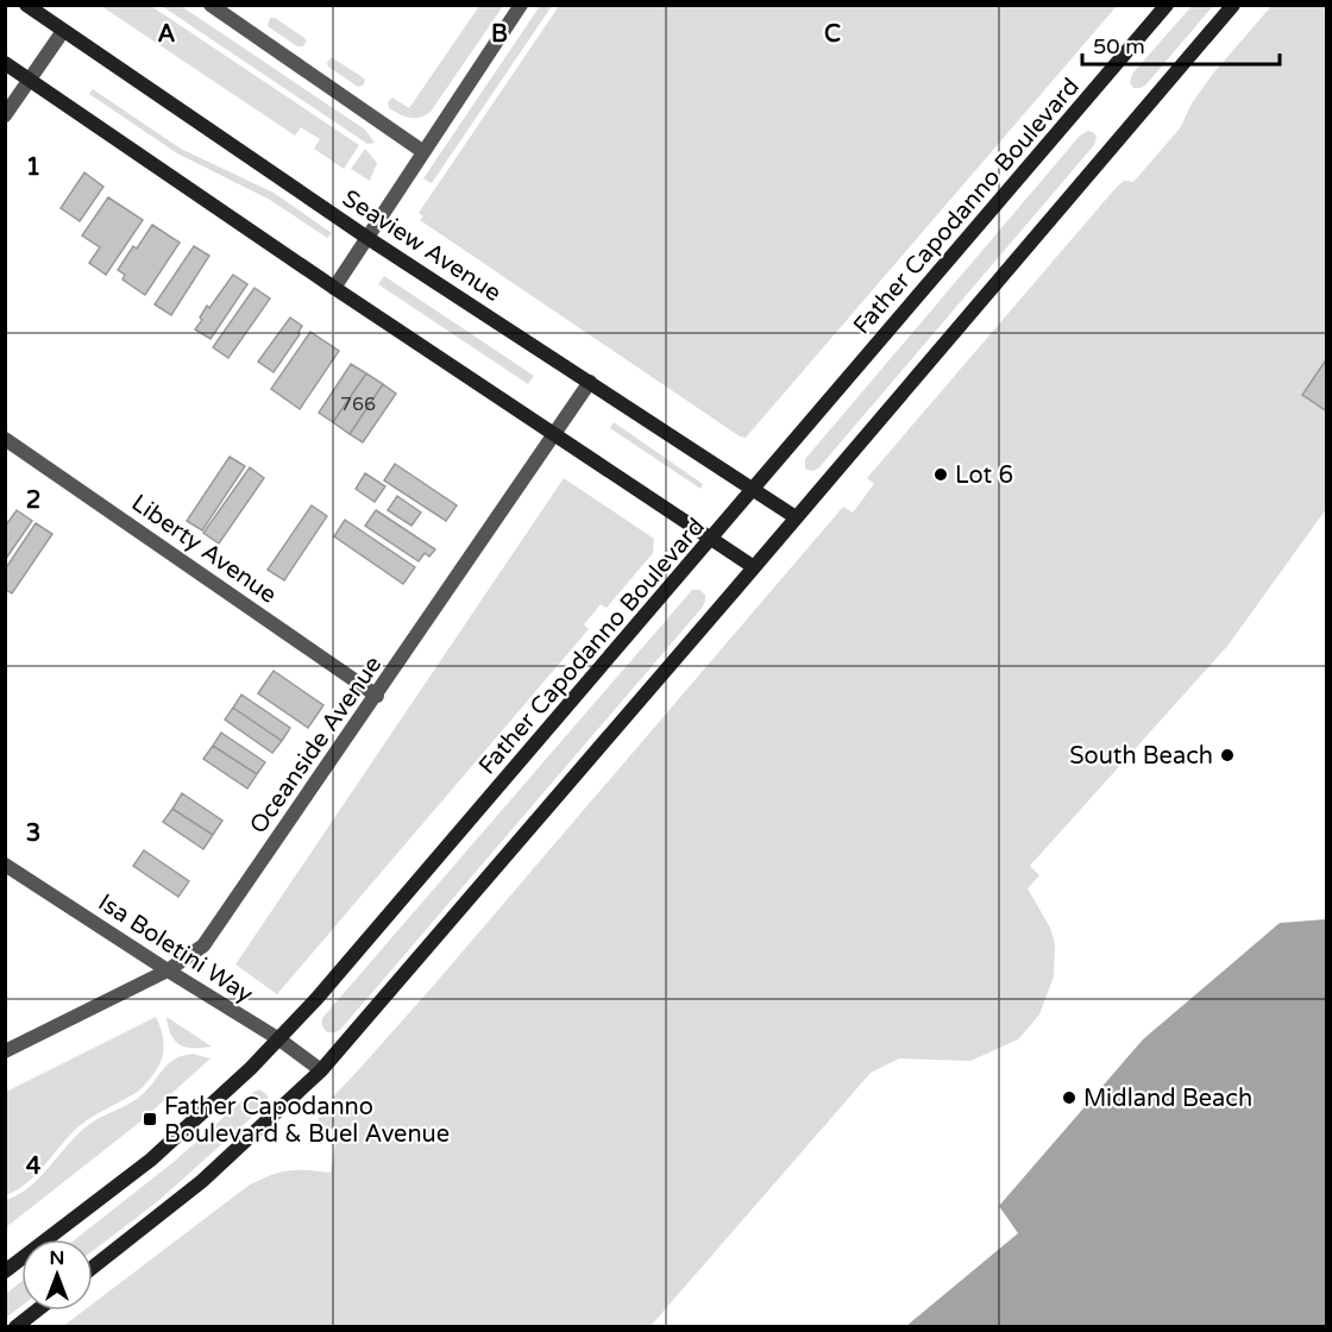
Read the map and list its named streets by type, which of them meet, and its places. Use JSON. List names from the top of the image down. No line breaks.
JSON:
{"streets":{"main road":["Father Capodanno Boulevard","Seaview Avenue"],"street":["Liberty Avenue","Oceanside Avenue","Isa Boletini Way"]},"crossings":[["Father Capodanno Boulevard","Seaview Avenue"],["Father Capodanno Boulevard","Isa Boletini Way"],["Seaview Avenue","Oceanside Avenue"],["Liberty Avenue","Oceanside Avenue"],["Oceanside Avenue","Isa Boletini Way"]],"places":{"other":["Lot 6","South Beach","Midland Beach"],"transit":["Father Capodanno Boulevard & Buel Avenue"]},"house_numbers":["766"],"scale_bar":"50 m","north":"top","grid":{"columns":["A","B","C"],"rows":["1","2","3","4"]}}
